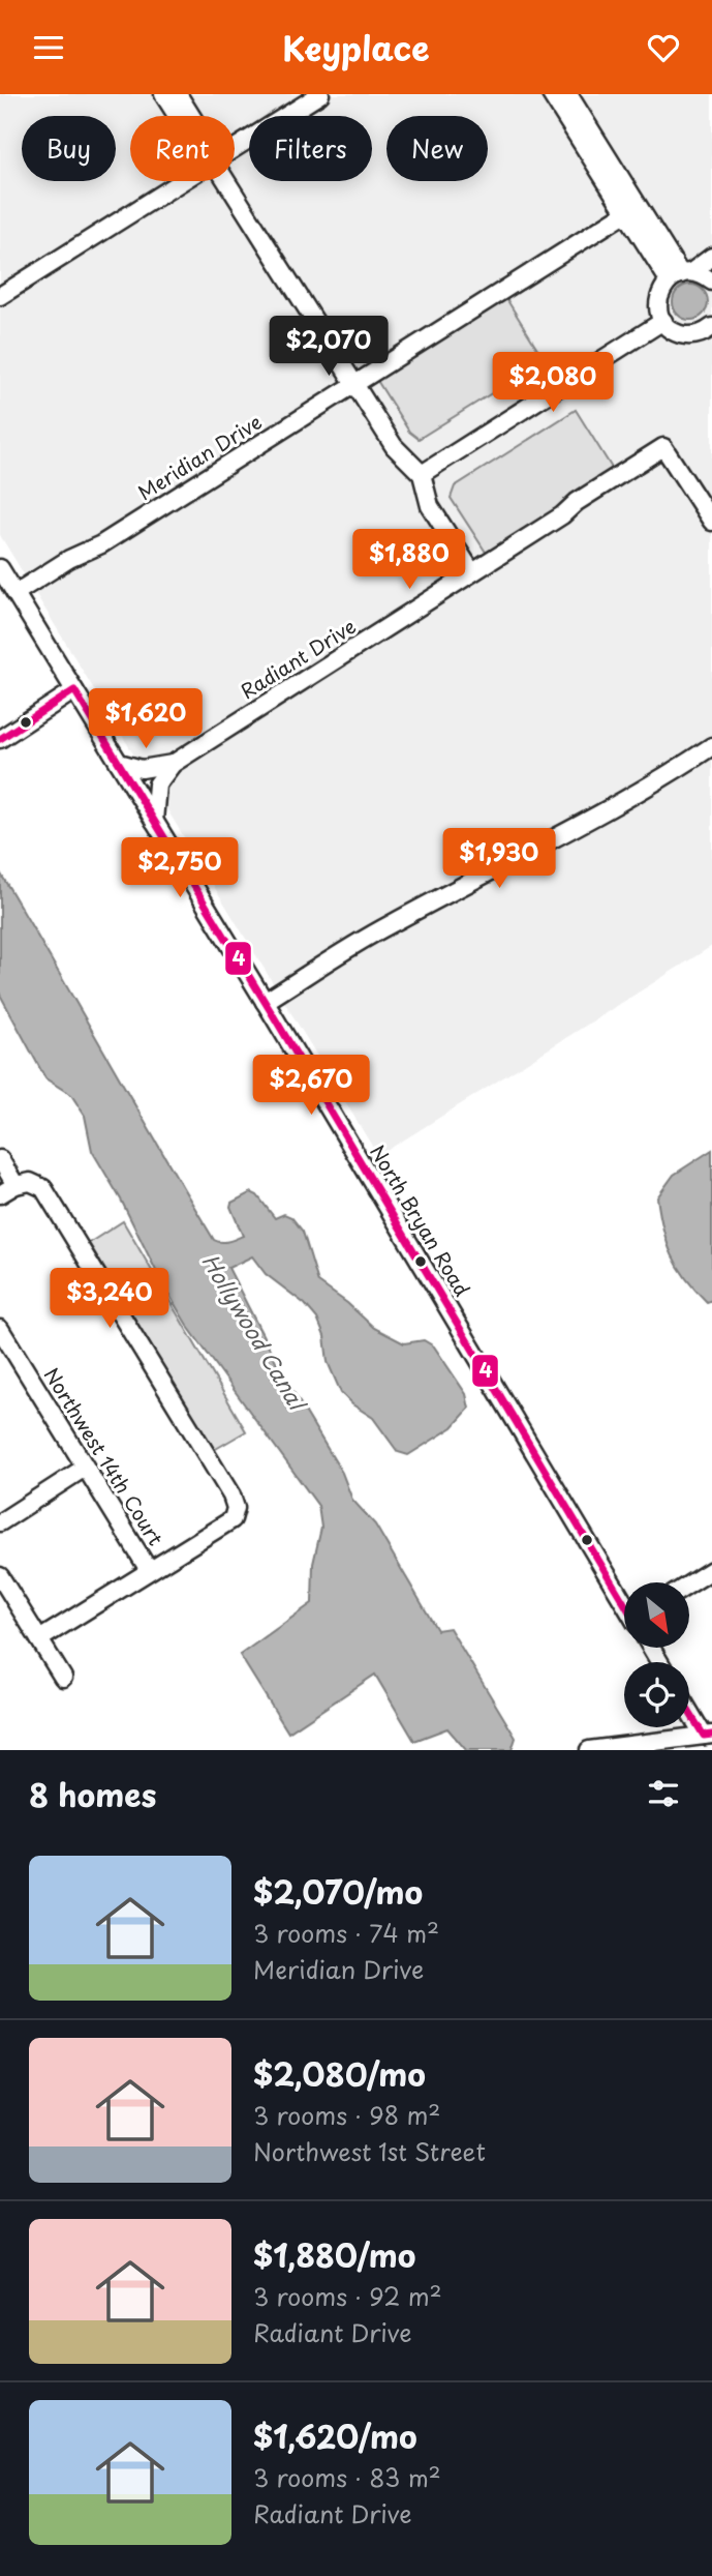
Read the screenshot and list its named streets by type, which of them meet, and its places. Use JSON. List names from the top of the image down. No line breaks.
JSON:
{"streets":{"street":["Meridian Drive","Radiant Drive","North Bryan Road","Northwest 14th Court"]},"crossings":[["Meridian Drive","North Bryan Road"],["Radiant Drive","North Bryan Road"]],"water":["Hollywood Canal"],"lines":["transit line 4"],"north":"bottom right","page":{"header":"Keyplace","chip":["Buy","Rent","Filters","New"],"price":["$2,070","$2,080","$1,880","$1,620","$1,930","$2,750","$2,670","$3,240"],"heading":"8 homes","list":[{"name":"$2,070/mo","note":"3 rooms · 74 m² · Meridian Drive"},{"name":"$2,080/mo","note":"3 rooms · 98 m² · Northwest 1st Street"},{"name":"$1,880/mo","note":"3 rooms · 92 m² · Radiant Drive"},{"name":"$1,620/mo","note":"3 rooms · 83 m² · Radiant Drive"}]}}
